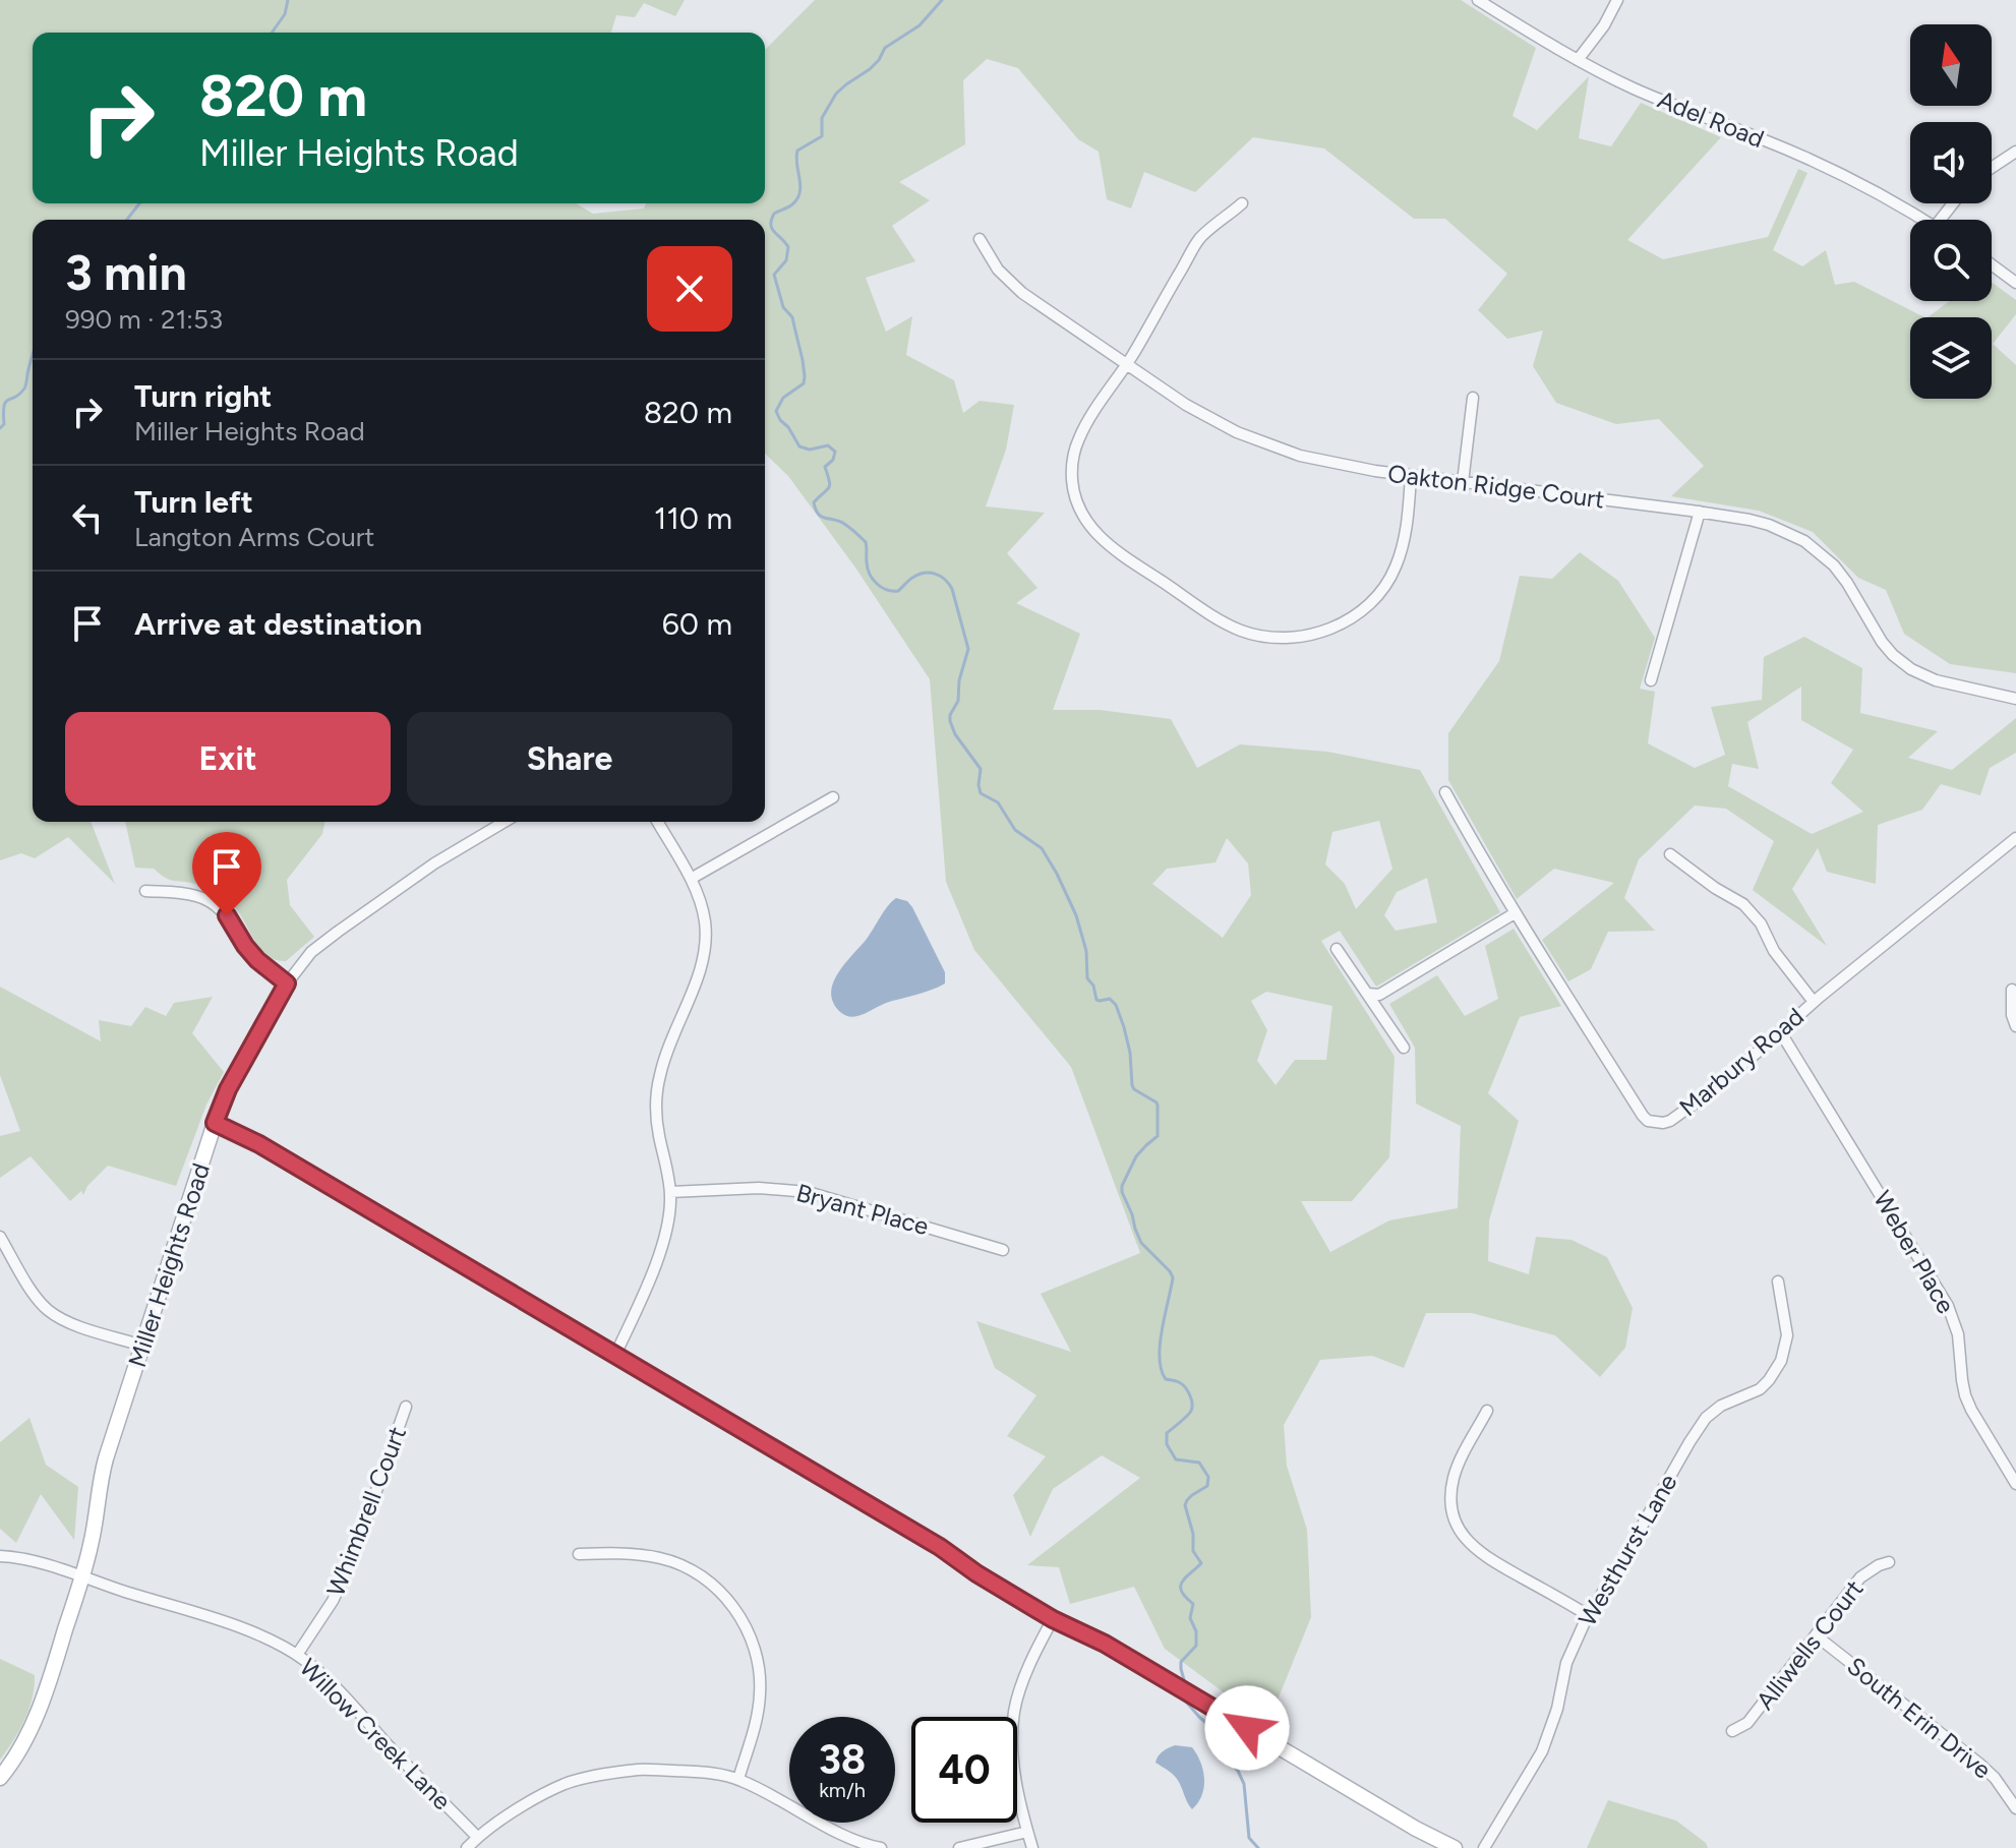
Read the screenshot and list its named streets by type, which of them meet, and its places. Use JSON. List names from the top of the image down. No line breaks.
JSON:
{"streets":{"street":["Adel Road","Oakton Ridge Court","Marbury Road","Bryant Place","Weber Place","Miller Heights Road","Whimbrell Court","Westhurst Lane","Alliwells Court","South Erin Drive","Willow Creek Lane"]},"crossings":[["Marbury Road","Weber Place"],["Miller Heights Road","Willow Creek Lane"],["Whimbrell Court","Willow Creek Lane"],["Alliwells Court","South Erin Drive"]],"north":"top","page":{"turn":["820 m","Miller Heights Road"],"heading":["3 min","990 m · 21:53"],"list":[{"name":"Turn right","note":"Miller Heights Road","value":"820 m"},{"name":"Turn left","note":"Langton Arms Court","value":"110 m"},{"name":"Arrive at destination","value":"60 m"}],"buttons":["Exit","Share"],"speed":"38 km/h","limit":"40"}}
